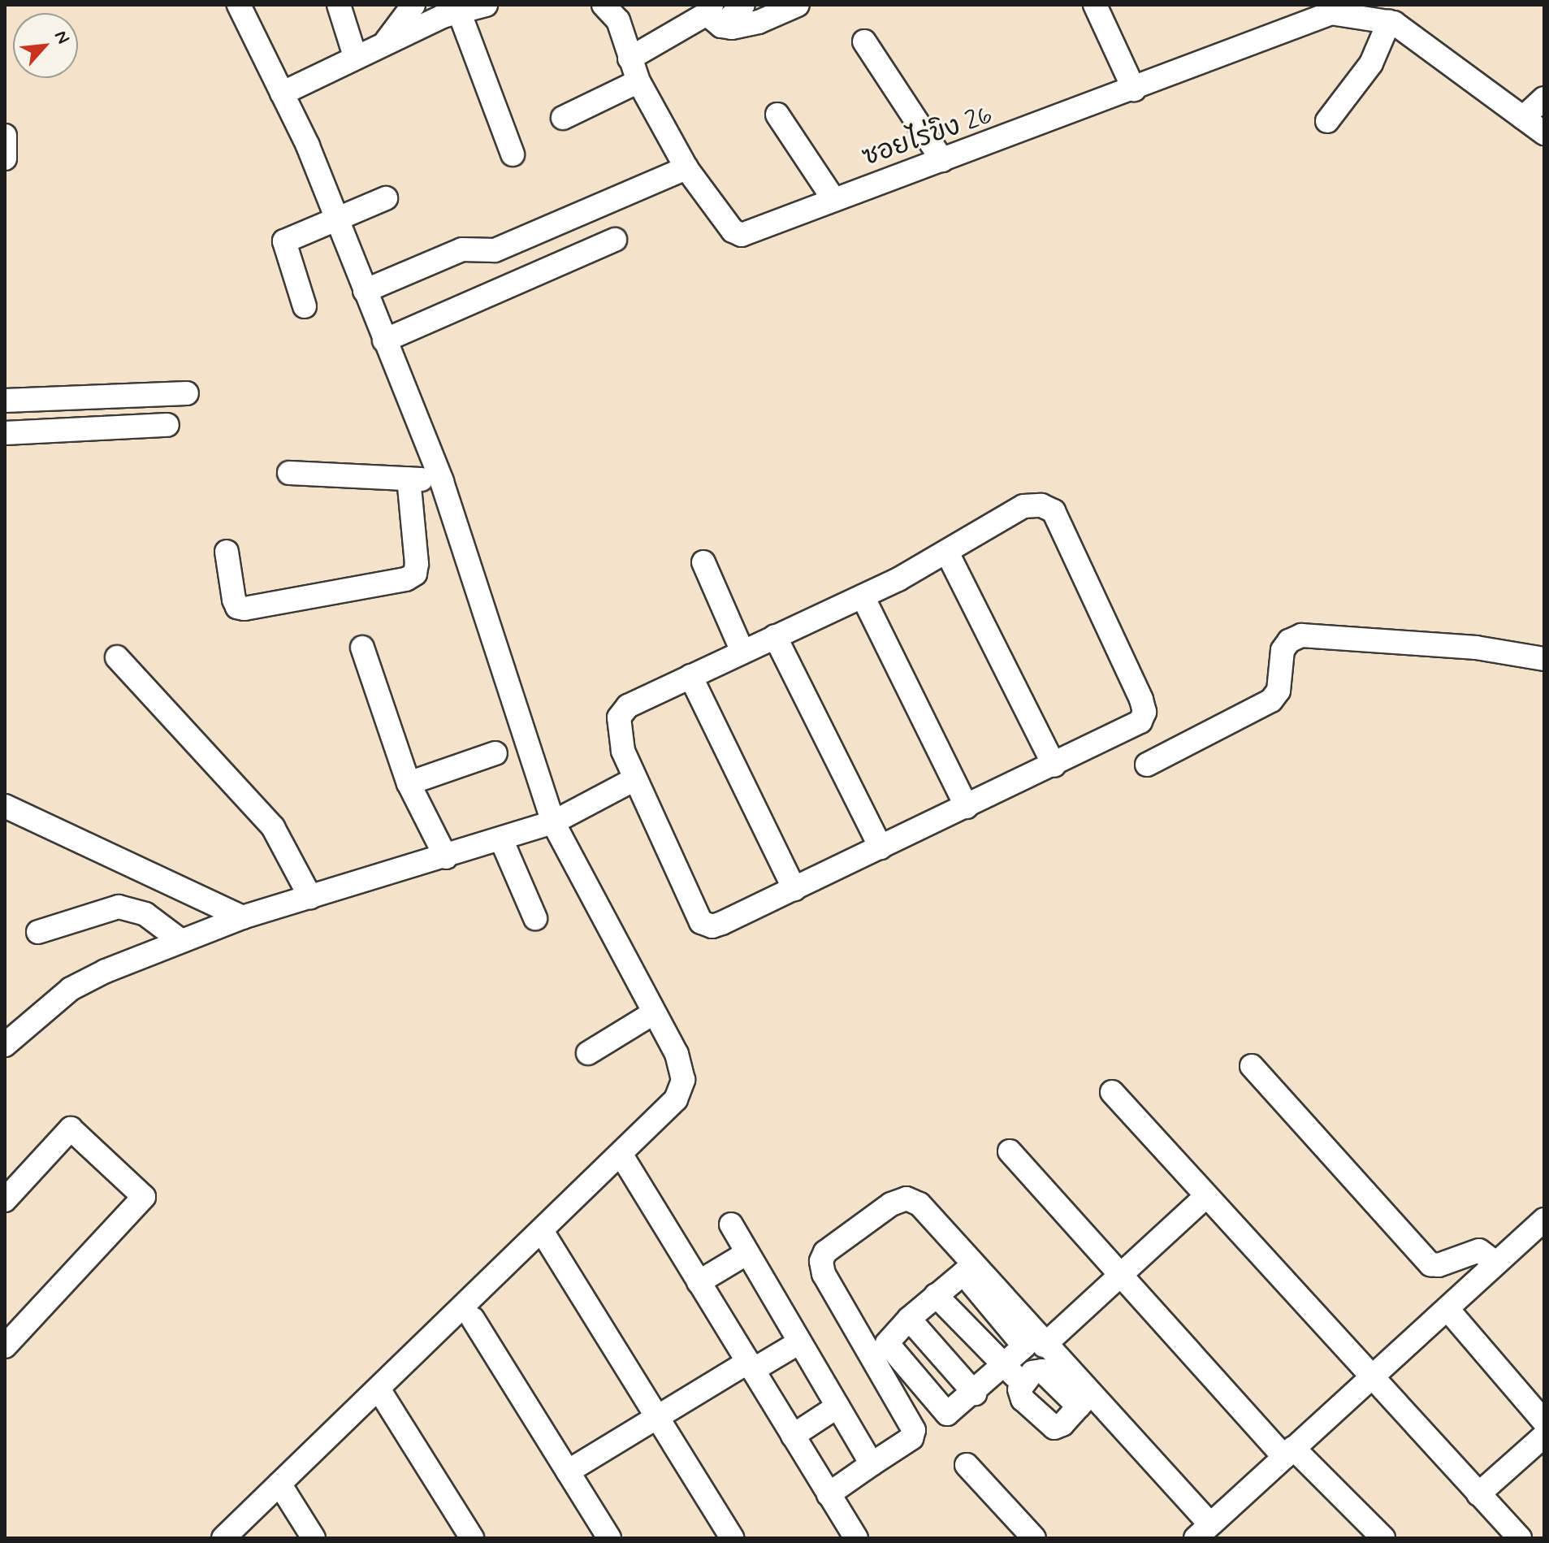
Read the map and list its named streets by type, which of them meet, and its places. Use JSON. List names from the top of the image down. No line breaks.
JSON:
{"streets":{"street":["ซอยไร่ขิง 26"]},"north":"top right"}
